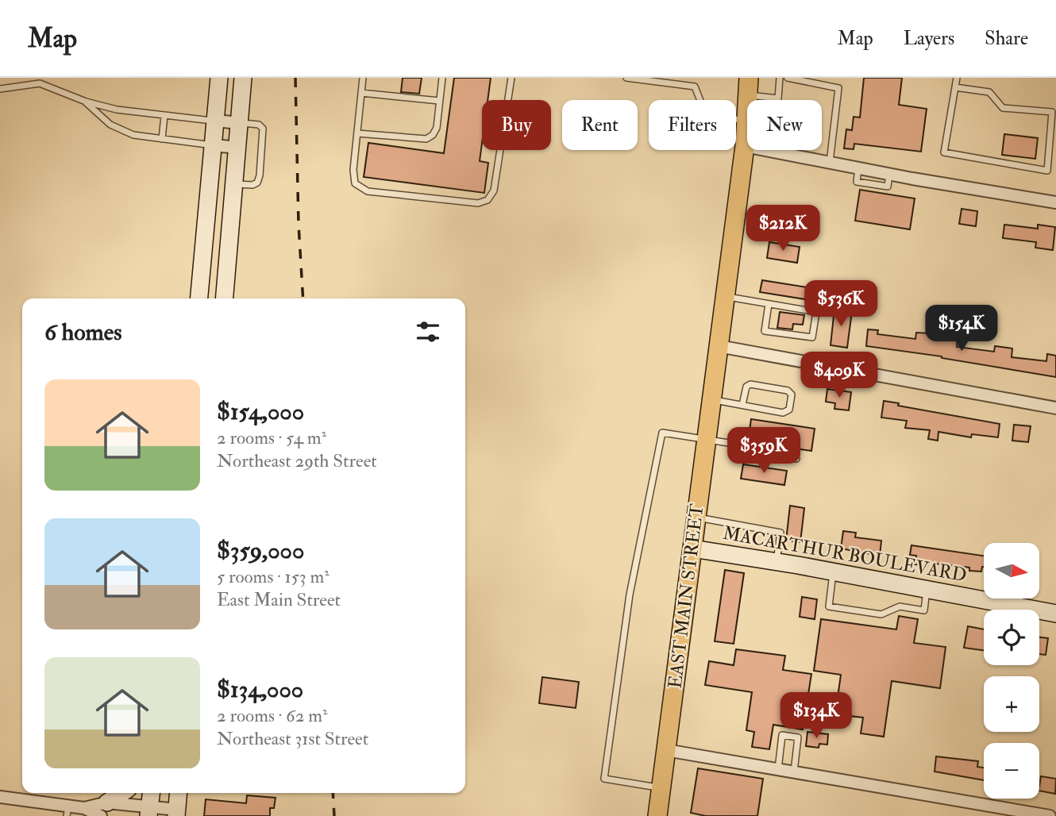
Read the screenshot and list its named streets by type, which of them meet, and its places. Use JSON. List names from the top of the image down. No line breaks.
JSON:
{"streets":{"main road":["MACARTHUR BOULEVARD","EAST MAIN STREET"]},"crossings":[["MACARTHUR BOULEVARD","EAST MAIN STREET"]],"north":"right","page":{"header":"Map","nav":["Map","Layers","Share"],"chip":["Buy","Rent","Filters","New"],"price":["$212K","$536K","$154K","$409K","$359K","$134K"],"heading":"6 homes","list":[{"name":"$154,000","note":"2 rooms · 54 m² · Northeast 29th Street"},{"name":"$359,000","note":"5 rooms · 153 m² · East Main Street"},{"name":"$134,000","note":"2 rooms · 62 m² · Northeast 31st Street"}],"map_buttons":["+","−"]}}
